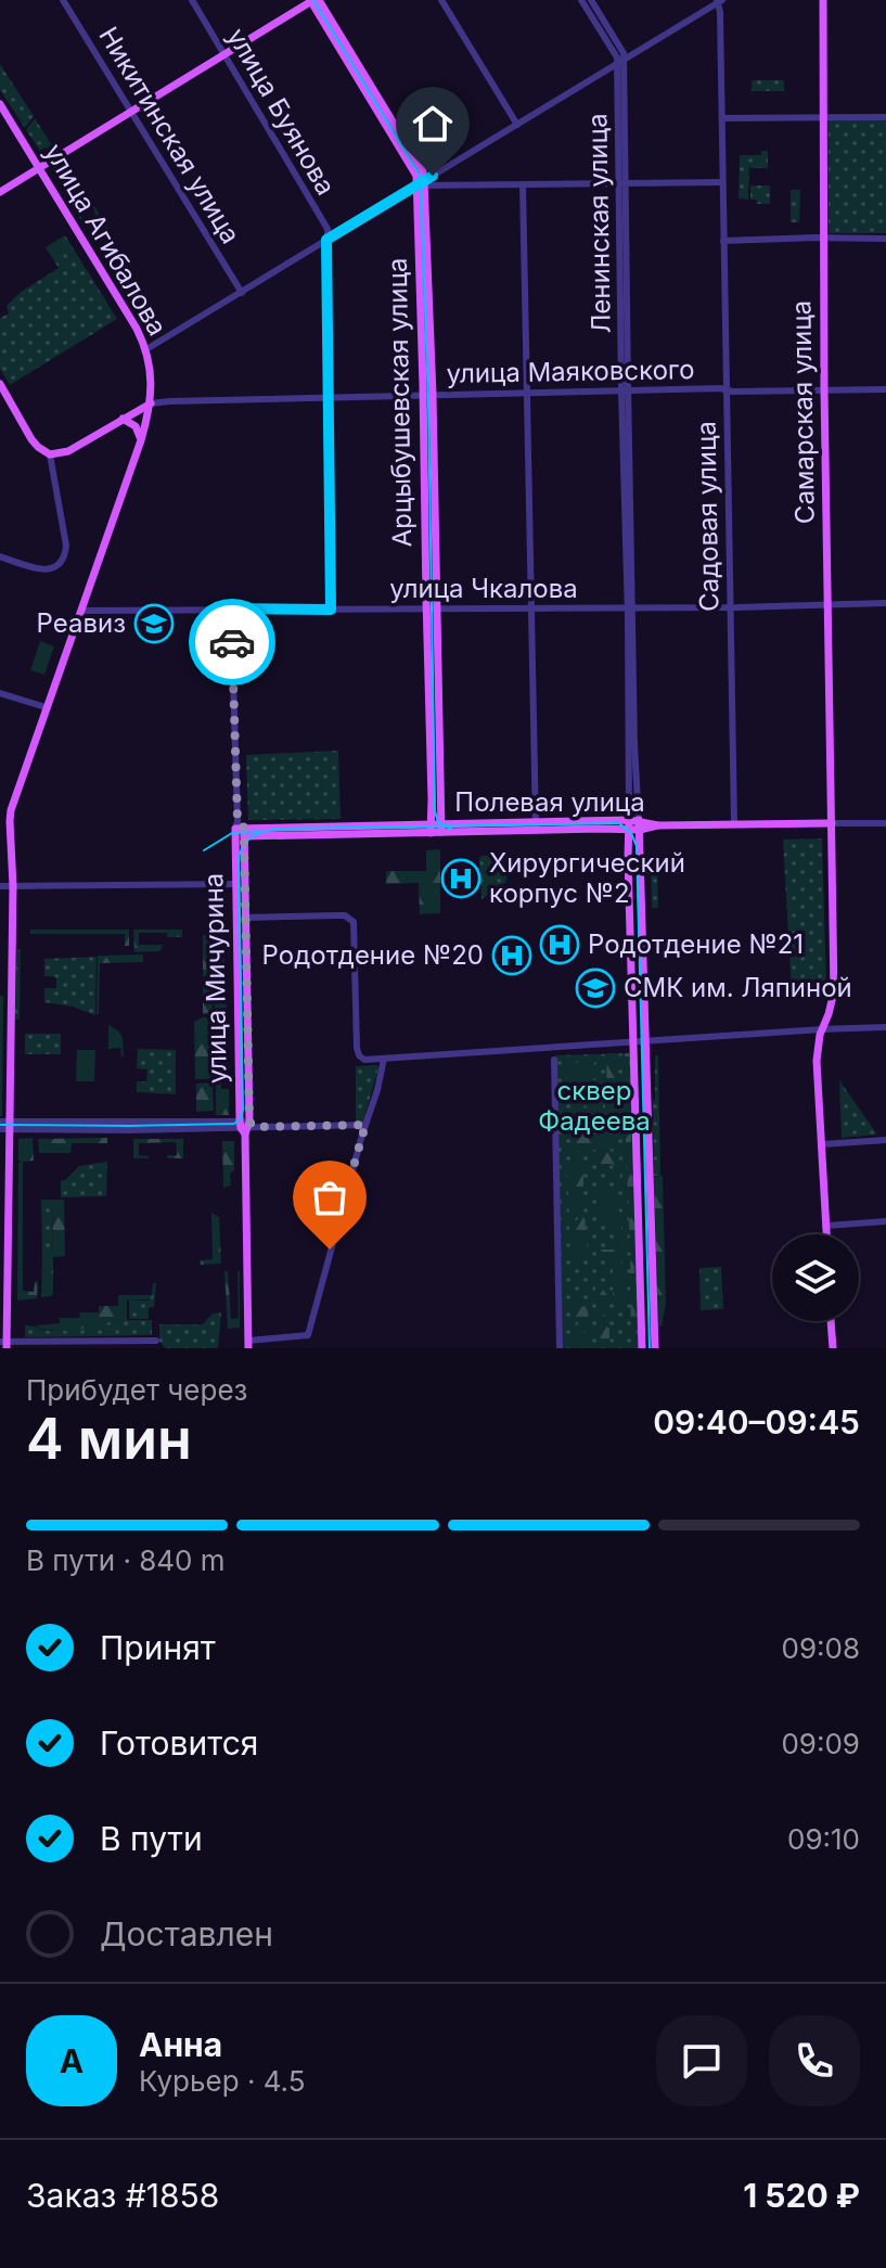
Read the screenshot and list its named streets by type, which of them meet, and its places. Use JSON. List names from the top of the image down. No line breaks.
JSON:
{"streets":{"main road":["улица Агибалова","Арцыбушевская улица","Самарская улица","Полевая улица","улица Мичурина"],"street":["улица Буянова","Никитинская улица","Ленинская улица","улица Маяковского","Садовая улица","улица Чкалова"]},"crossings":[["улица Буянова","улица Маяковского"],["улица Буянова","улица Чкалова"],["Ленинская улица","улица Маяковского"],["Ленинская улица","улица Чкалова"],["Ленинская улица","Полевая улица"],["улица Агибалова","улица Маяковского"],["улица Агибалова","улица Чкалова"],["улица Маяковского","Арцыбушевская улица"],["улица Маяковского","Самарская улица"],["улица Маяковского","Садовая улица"],["Арцыбушевская улица","улица Чкалова"],["Арцыбушевская улица","Полевая улица"],["Самарская улица","улица Чкалова"],["Самарская улица","Полевая улица"],["Садовая улица","улица Чкалова"],["Садовая улица","Полевая улица"],["улица Чкалова","улица Мичурина"],["Полевая улица","улица Мичурина"]],"parks":["сквер Фадеева"],"places":{"school or university":["Реавиз","СМК им. Ляпиной"],"hospital":["Хирургический корпус №2","Родотдение №21","Родотдение №20"]},"page":{"heading":["4 мин","Прибудет через","09:40–09:45"],"panel":["Анна","Курьер · 4.5","Заказ #1858","1 520 ₽"],"bar":"В пути · 840 m","list":[["Принят","09:08"],["Готовится","09:09"],["В пути","09:10"],"Доставлен"],"round":"А"}}
